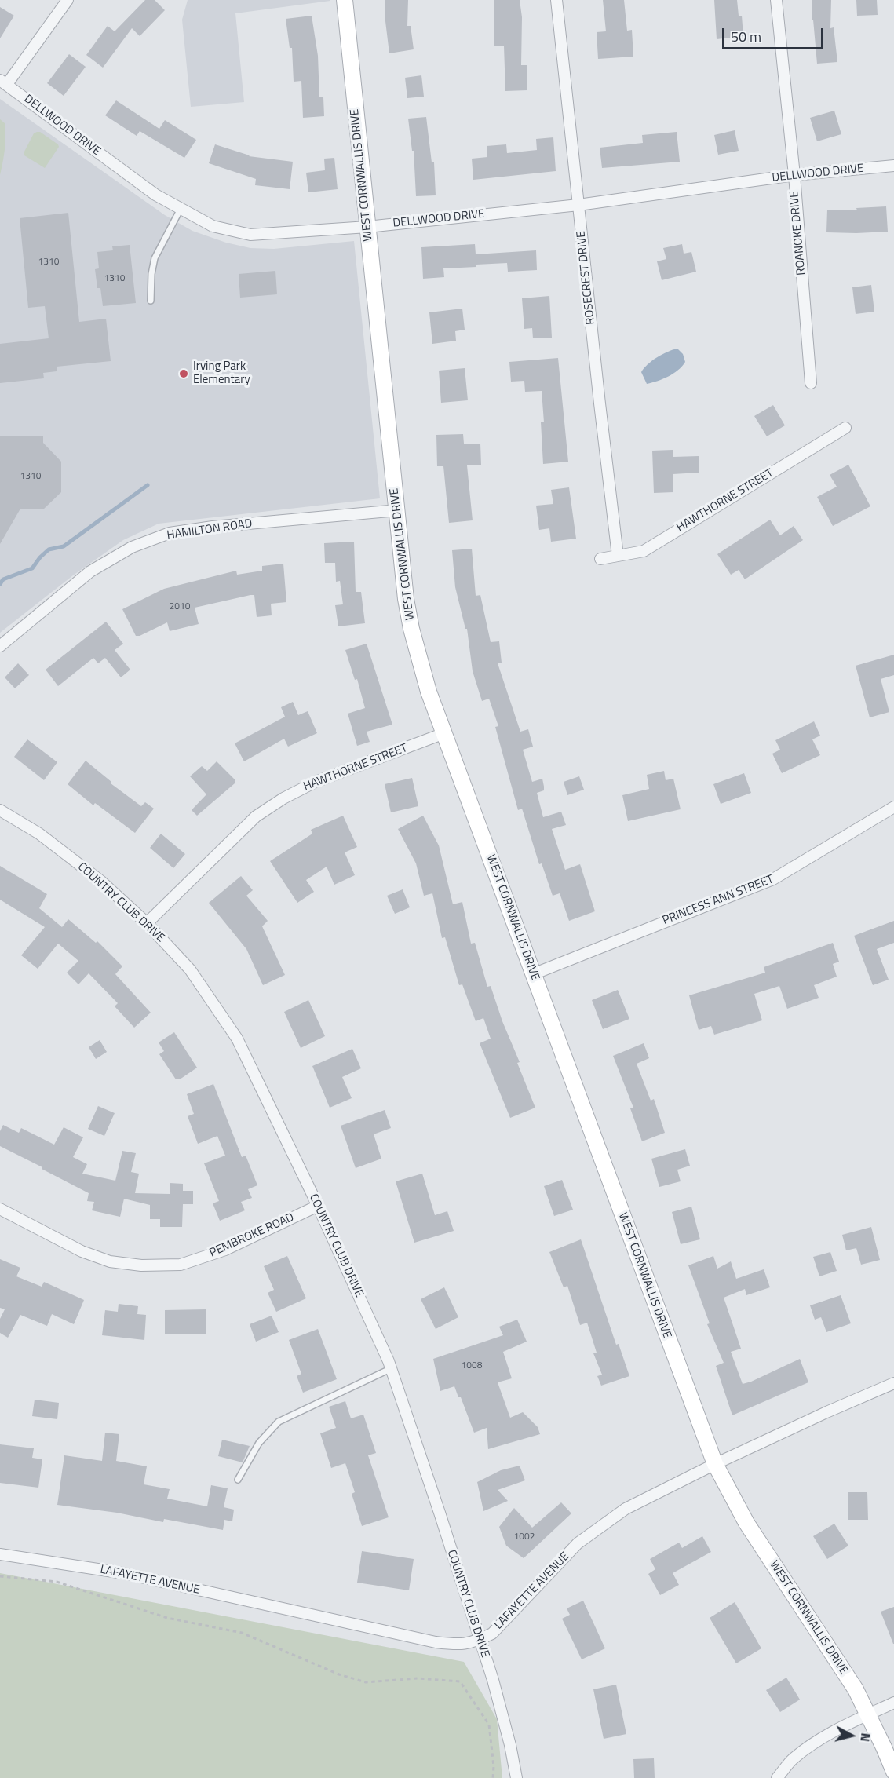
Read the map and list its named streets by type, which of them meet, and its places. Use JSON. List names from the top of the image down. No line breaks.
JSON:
{"streets":{"street":["DELLWOOD DRIVE","WEST CORNWALLIS DRIVE","ROANOKE DRIVE","ROSECREST DRIVE","HAWTHORNE STREET","HAMILTON ROAD","PRINCESS ANN STREET","COUNTRY CLUB DRIVE","PEMBROKE ROAD","LAFAYETTE AVENUE"]},"crossings":[["DELLWOOD DRIVE","WEST CORNWALLIS DRIVE"],["DELLWOOD DRIVE","ROANOKE DRIVE"],["DELLWOOD DRIVE","ROSECREST DRIVE"],["WEST CORNWALLIS DRIVE","HAWTHORNE STREET"],["WEST CORNWALLIS DRIVE","HAMILTON ROAD"],["WEST CORNWALLIS DRIVE","PRINCESS ANN STREET"],["WEST CORNWALLIS DRIVE","LAFAYETTE AVENUE"],["ROSECREST DRIVE","HAWTHORNE STREET"],["HAWTHORNE STREET","COUNTRY CLUB DRIVE"],["COUNTRY CLUB DRIVE","PEMBROKE ROAD"],["COUNTRY CLUB DRIVE","LAFAYETTE AVENUE"]],"places":["Irving Park Elementary"],"house_numbers":["1310","1310","1310","2010","1008","1002"],"scale_bar":"50 m","north":"right"}
